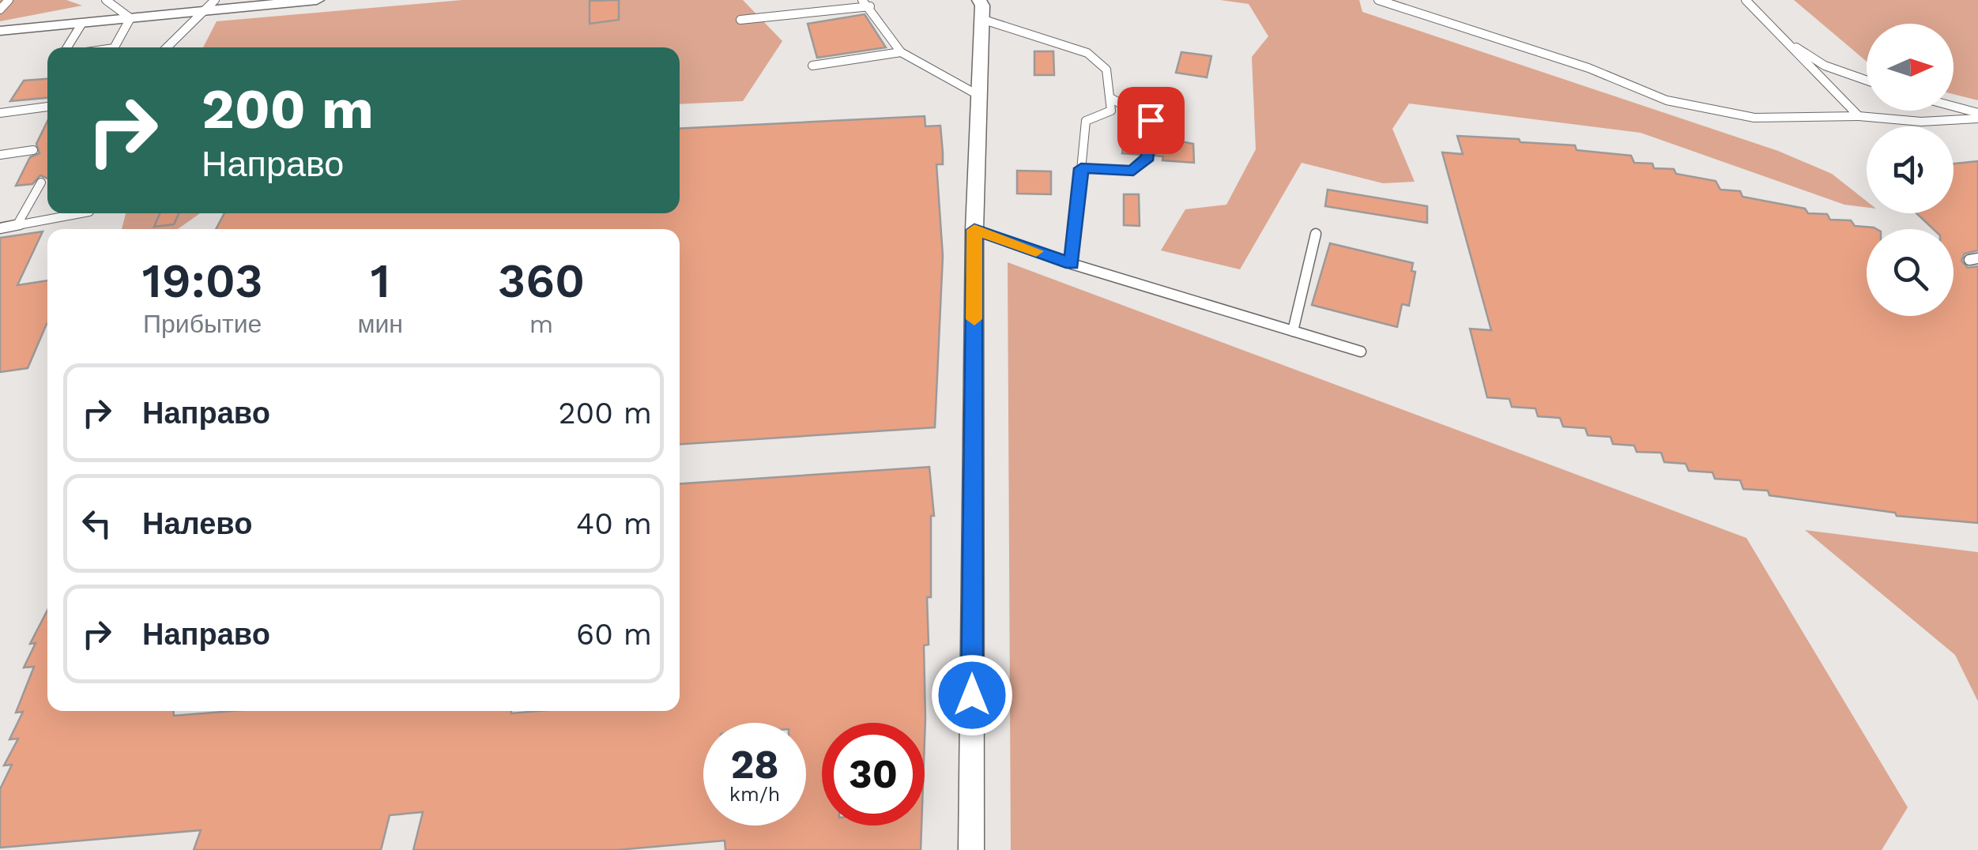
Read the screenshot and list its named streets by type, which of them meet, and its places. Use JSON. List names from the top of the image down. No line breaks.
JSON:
{"north":"right","page":{"turn":["200 m","Направо"],"eta":["19:03","Прибытие","1","мин","360","m"],"list":[{"name":"Направо","value":"200 m"},{"name":"Налево","value":"40 m"},{"name":"Направо","value":"60 m"}],"speed":"28 km/h","limit":"30"}}
